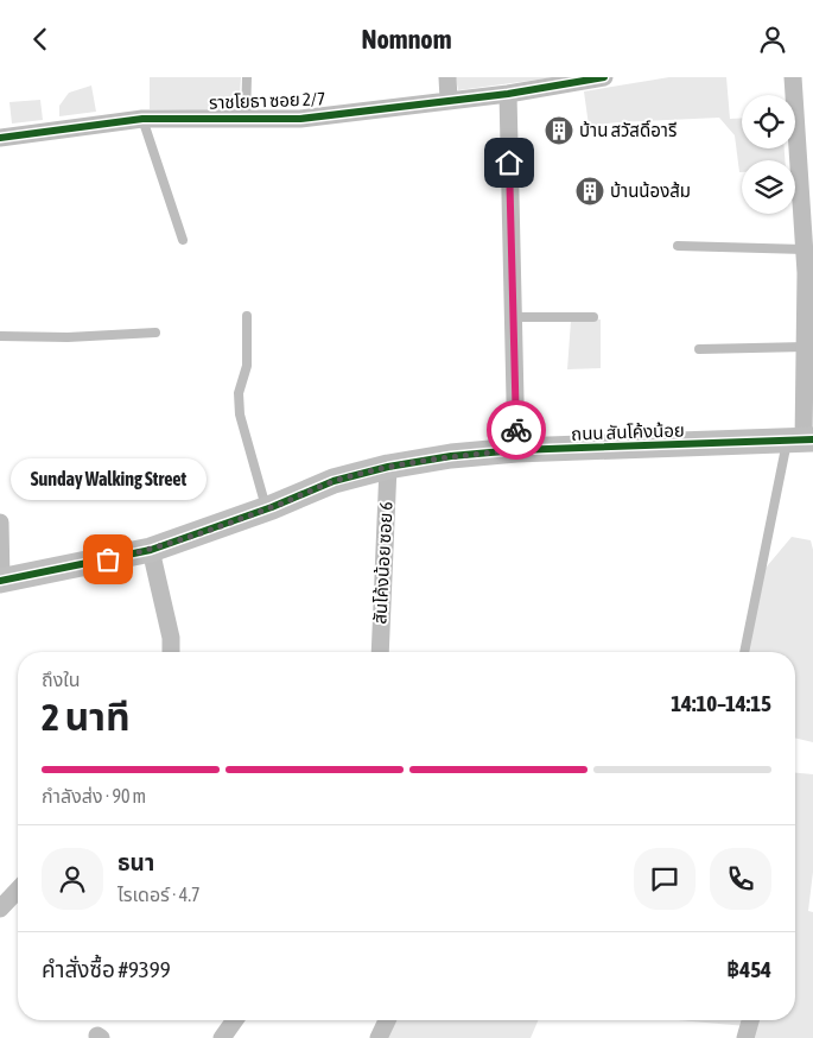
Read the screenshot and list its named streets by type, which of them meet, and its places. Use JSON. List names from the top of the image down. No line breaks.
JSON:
{"streets":{"street":["ราชโยธา ซอย 2/7","ถนน สันโค้งน้อย","สันโค้งน้อย ซอย 6"]},"crossings":[["ถนน สันโค้งน้อย","สันโค้งน้อย ซอย 6"]],"places":{"building":["บ้าน สวัสดิ์อารี","บ้านน้องส้ม"],"other":["Sunday Walking Street"]},"page":{"header":"Nomnom","bubble":"Sunday Walking Street","heading":["2 นาที","ถึงใน","14:10–14:15"],"panel":["ธนา","ไรเดอร์ · 4.7","คำสั่งซื้อ #9399","฿454"],"bar":"กำลังส่ง · 90 m"}}
